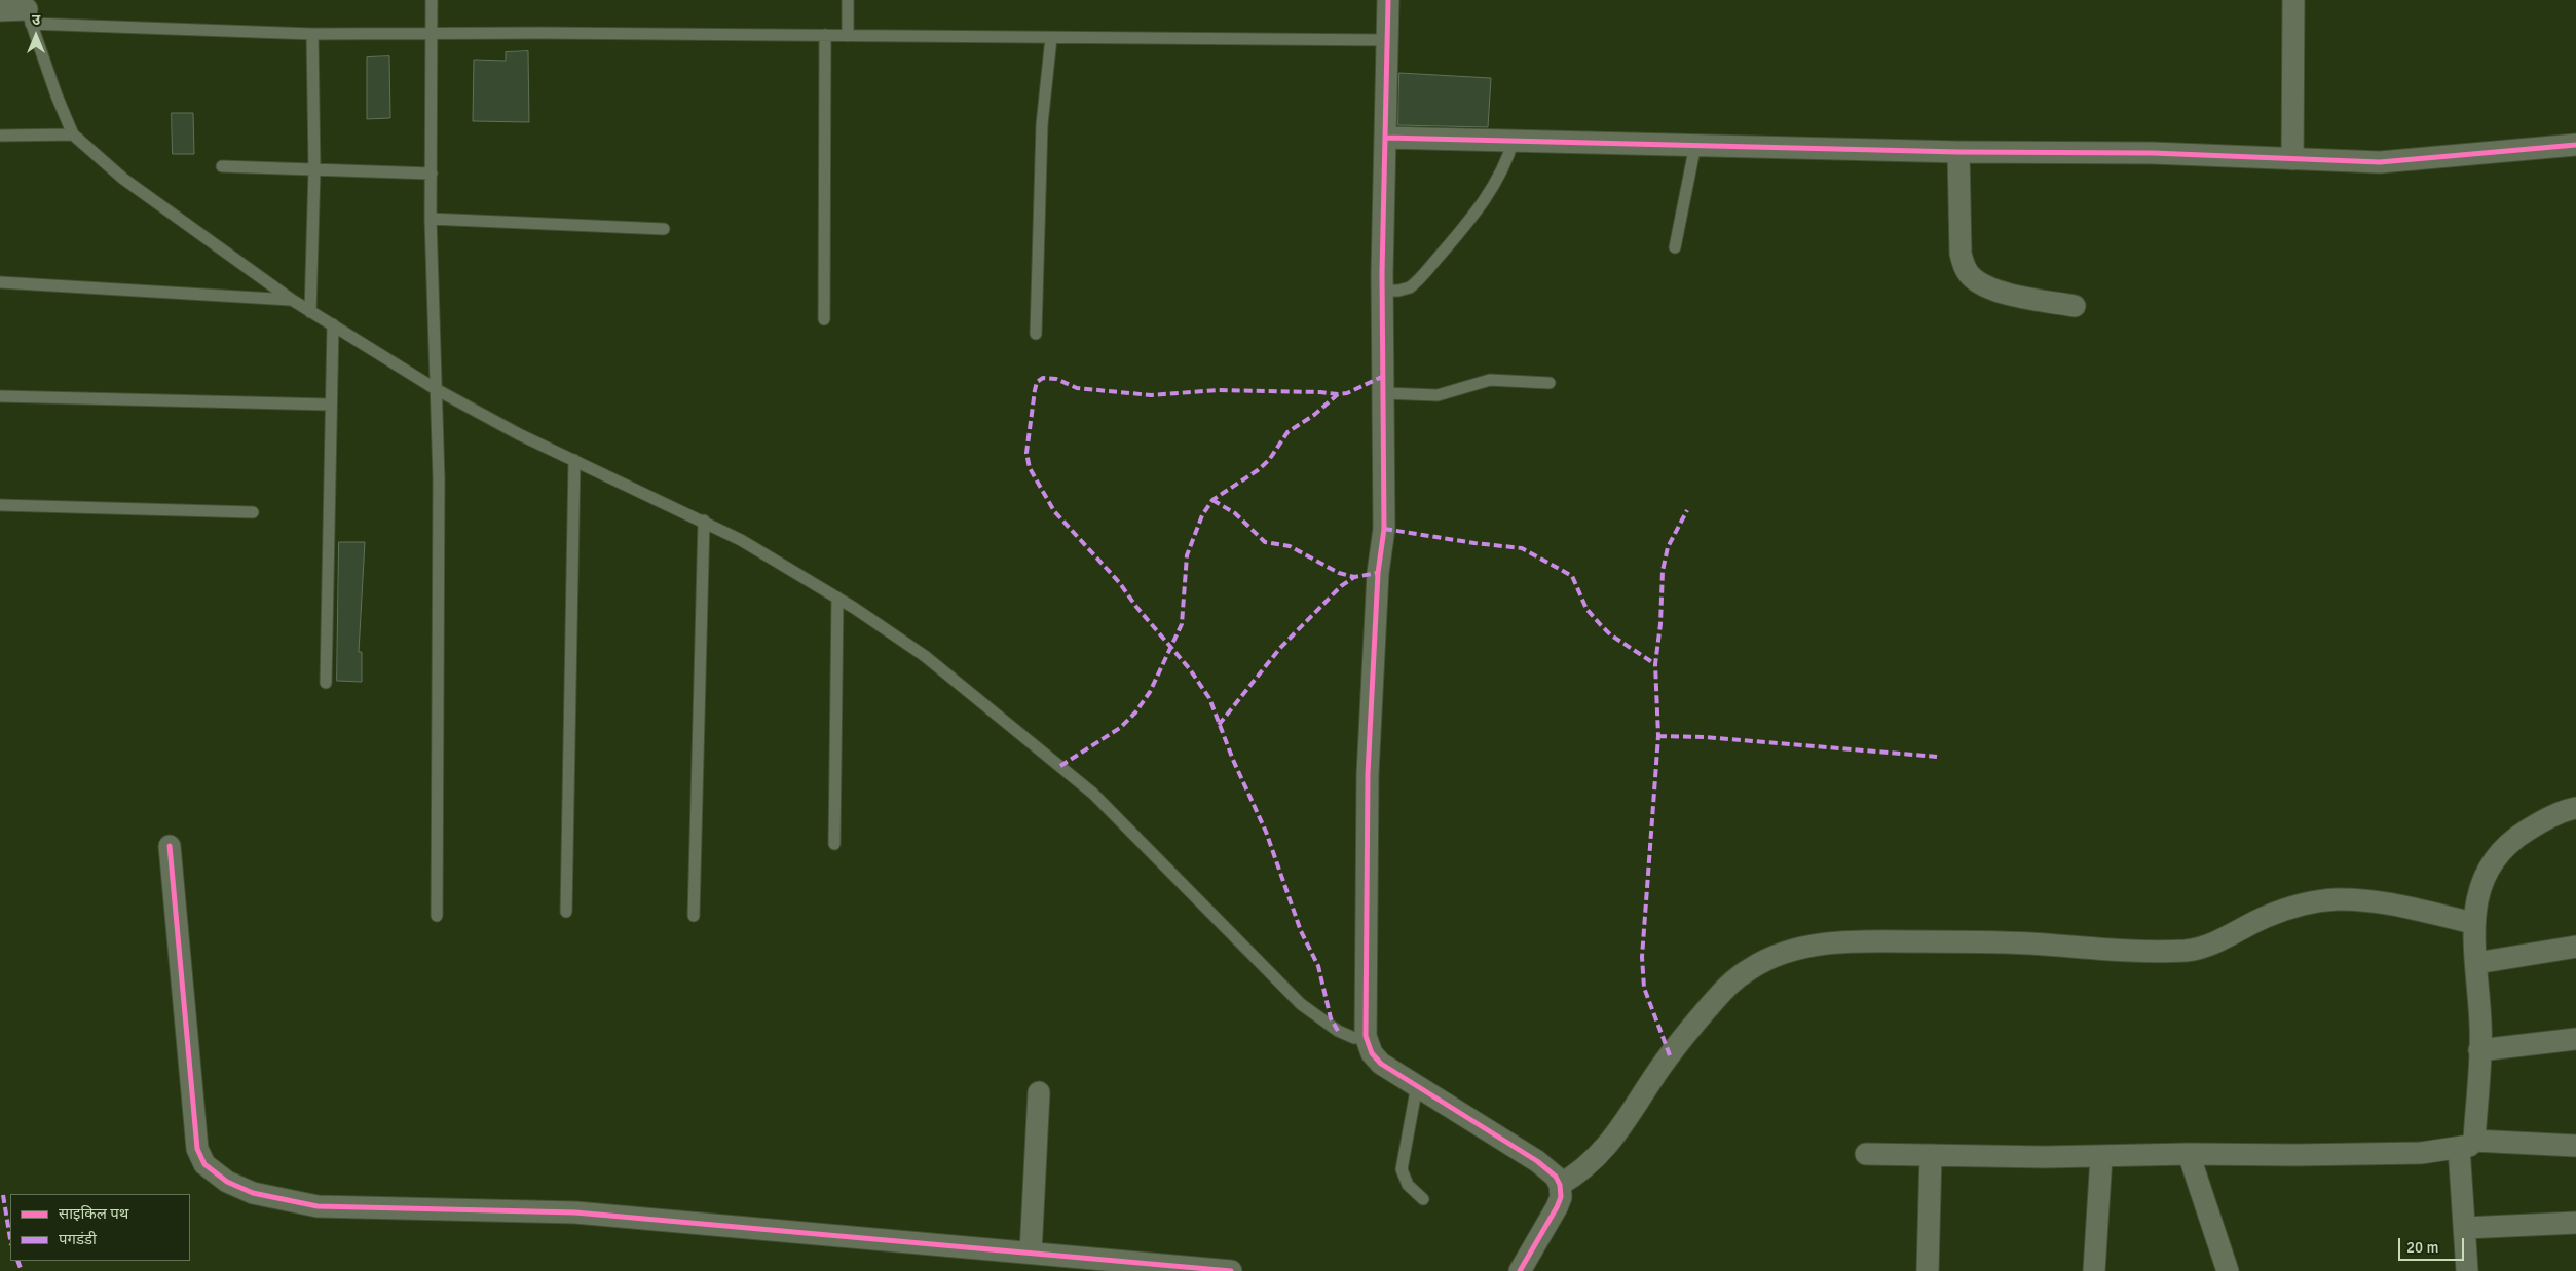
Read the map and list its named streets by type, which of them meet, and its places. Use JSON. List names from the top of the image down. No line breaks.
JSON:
{"legend":["साइकिल पथ","पगडंडी"],"scale_bar":"20 m","north":"top"}
